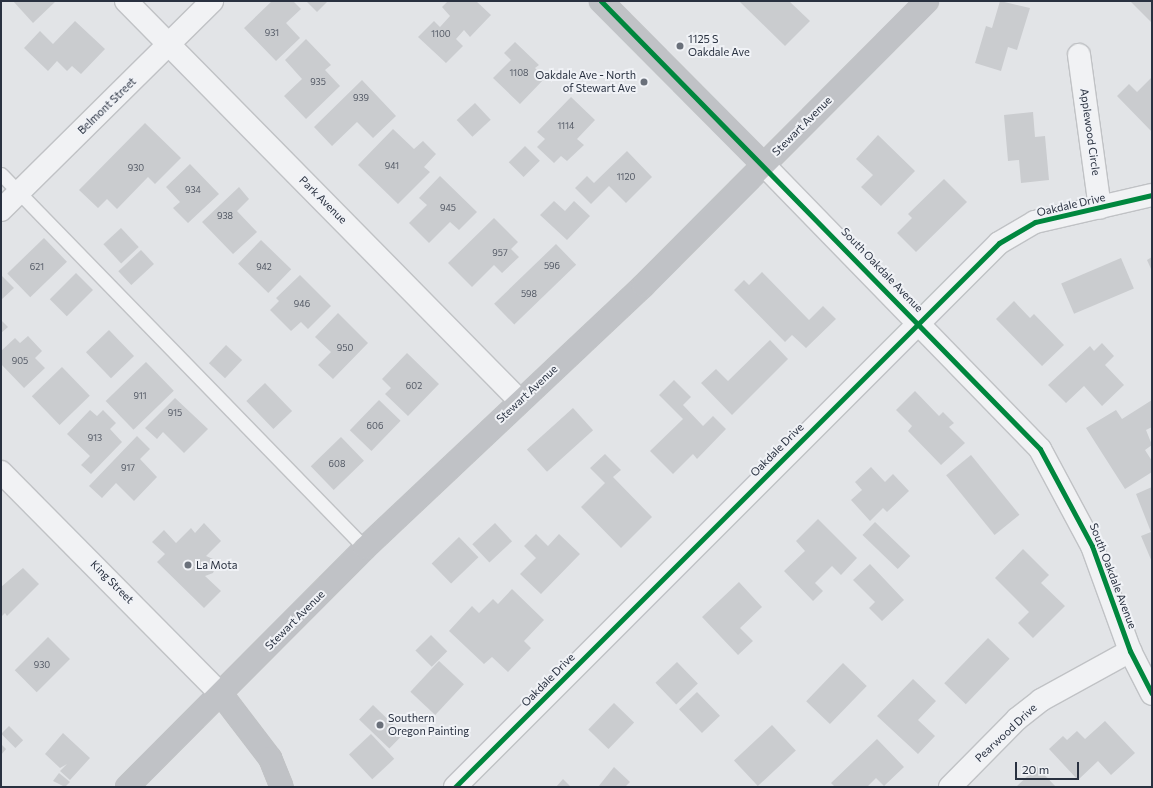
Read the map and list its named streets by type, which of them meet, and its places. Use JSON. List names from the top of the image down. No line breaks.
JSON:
{"streets":{"main road":["Stewart Avenue","South Oakdale Avenue"],"street":["Belmont Street","Applewood Circle","Park Avenue","Oakdale Drive","King Street","Pearwood Drive"]},"crossings":[["Belmont Street","Park Avenue"],["Stewart Avenue","Park Avenue"],["Stewart Avenue","South Oakdale Avenue"],["Stewart Avenue","King Street"],["Applewood Circle","Oakdale Drive"],["Oakdale Drive","South Oakdale Avenue"],["South Oakdale Avenue","Pearwood Drive"]],"places":["1125 S Oakdale Ave","Oakdale Ave - North of Stewart Ave","La Mota","Southern Oregon Painting"],"house_numbers":["931","1100","1108","935","939","1114","941","930","1120","934","945","938","957","596","621","942","598","946","950","905","602","911","915","606","913","608","917","930"],"scale_bar":"20 m"}
